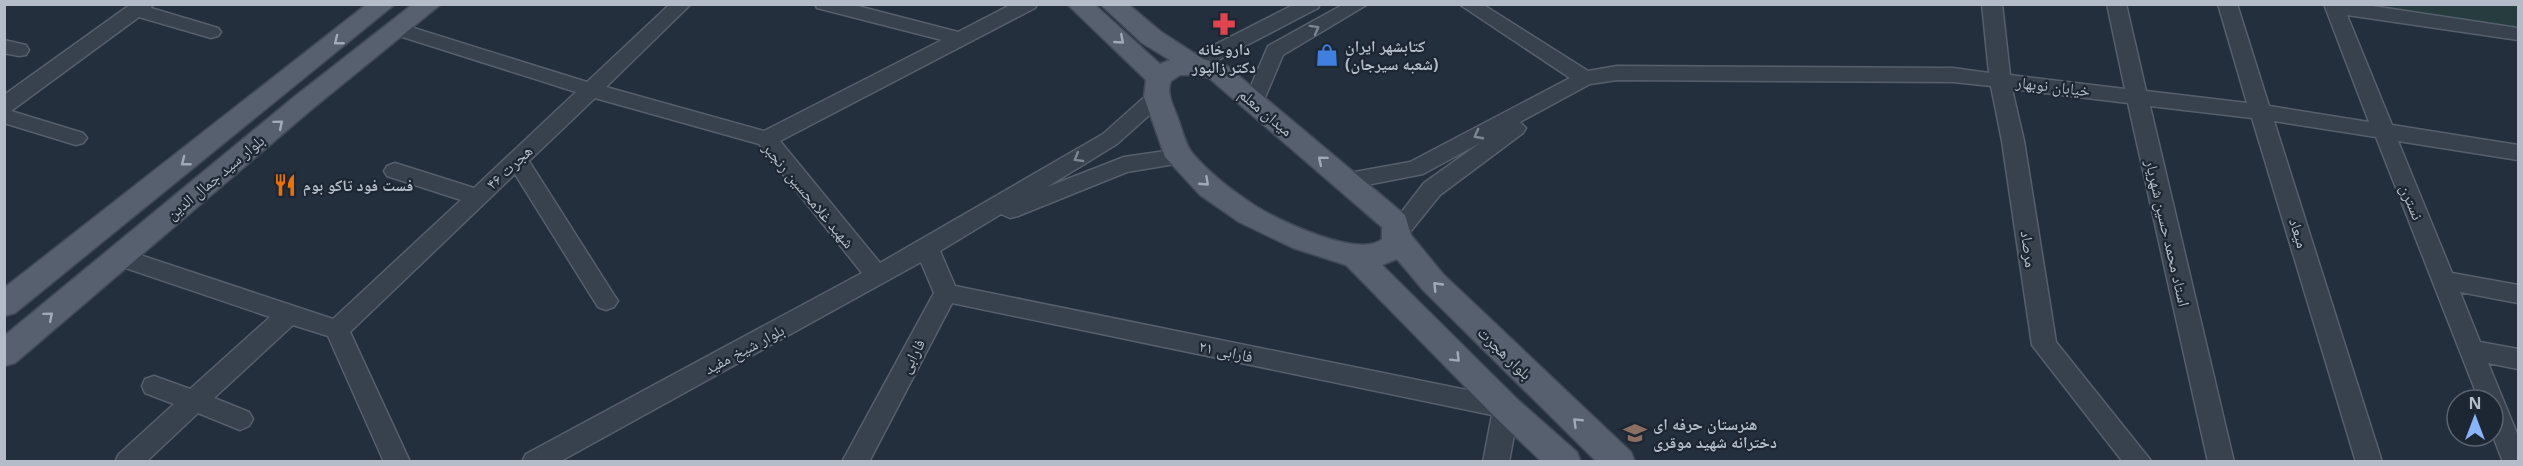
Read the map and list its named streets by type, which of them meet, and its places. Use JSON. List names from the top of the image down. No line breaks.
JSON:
{"streets":{"main road":["میدان معلم","بلوار سید جمال الدین","بلوار هجرت"],"street":["خیابان نوبهار","هجرت ۴۶","شهید غلامحسین رنجبر","نسترن","استاد محمد حسین شهریار","میعاد","مرصاد","بلوار شیخ مفید","فارابی ۲۱","فارابی"]},"crossings":[["خیابان نوبهار","نسترن"],["خیابان نوبهار","استاد محمد حسین شهریار"],["خیابان نوبهار","میعاد"],["خیابان نوبهار","مرصاد"],["میدان معلم","بلوار هجرت"],["هجرت ۴۶","شهید غلامحسین رنجبر"],["بلوار سید جمال الدین","شهید غلامحسین رنجبر"],["شهید غلامحسین رنجبر","بلوار شیخ مفید"],["فارابی ۲۱","فارابی"]],"places":{"pharmacy":["داروخانه دکتر زالپور"],"shop":["کتابشهر ایران (شعبه سیرجان)"],"restaurant":["فست فود تاکو بوم"],"school or university":["هنرستان حرفه ای دخترانه شهید موقری"]},"north":"top"}
